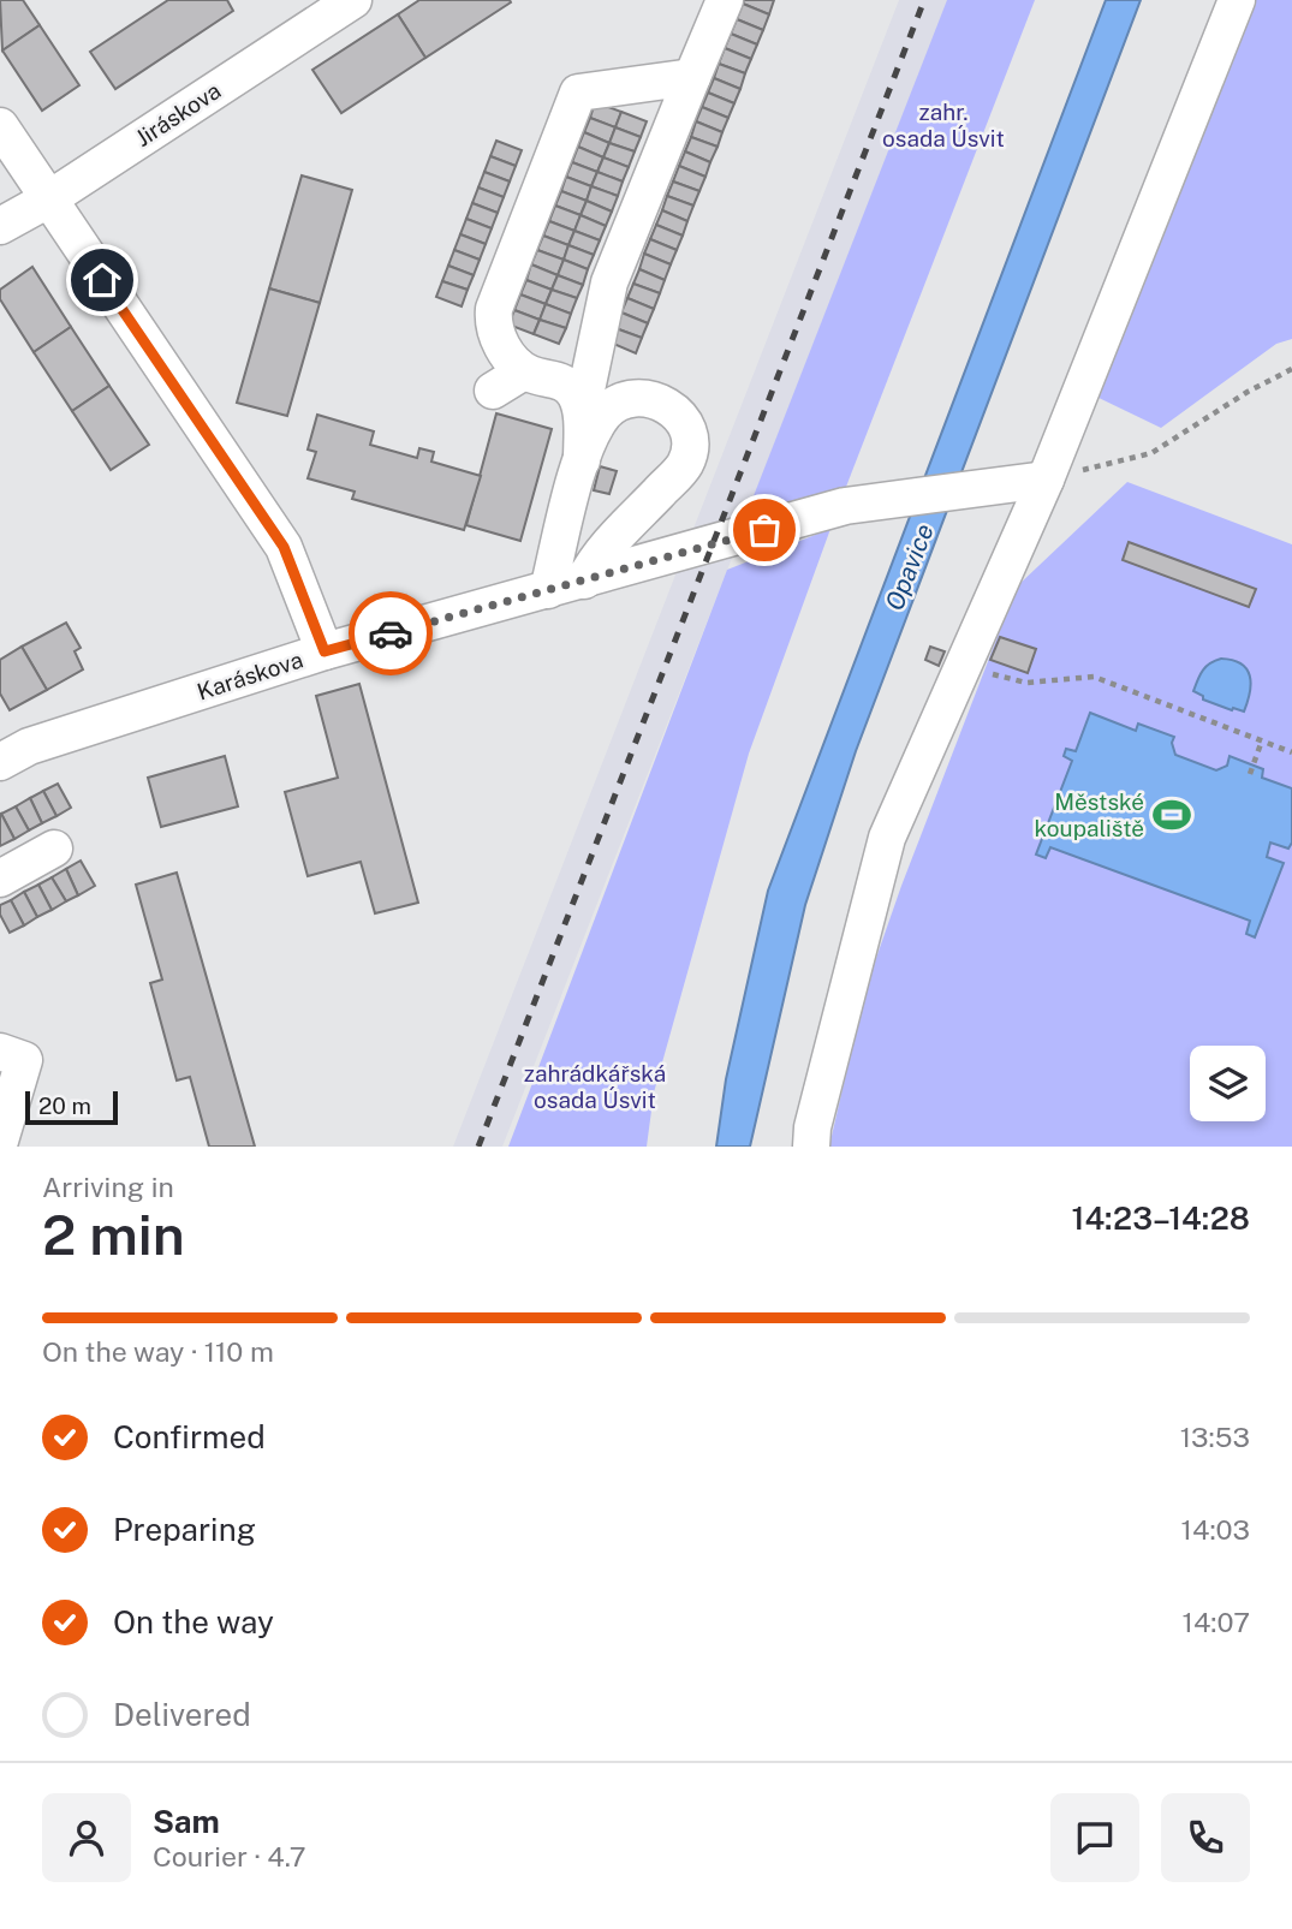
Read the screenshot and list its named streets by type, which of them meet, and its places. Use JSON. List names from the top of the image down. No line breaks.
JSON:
{"streets":{"street":["Jiráskova","Karáskova"]},"water":["Opavice"],"parks":["zahr. osada Úsvit","zahrádkářská osada Úsvit"],"places":{"sports":["Městské koupaliště"]},"scale_bar":"20 m","page":{"scale":"20 m","heading":["2 min","Arriving in","14:23–14:28"],"panel":["Sam","Courier · 4.7"],"bar":"On the way · 110 m","list":[["Confirmed","13:53"],["Preparing","14:03"],["On the way","14:07"],"Delivered"]}}
